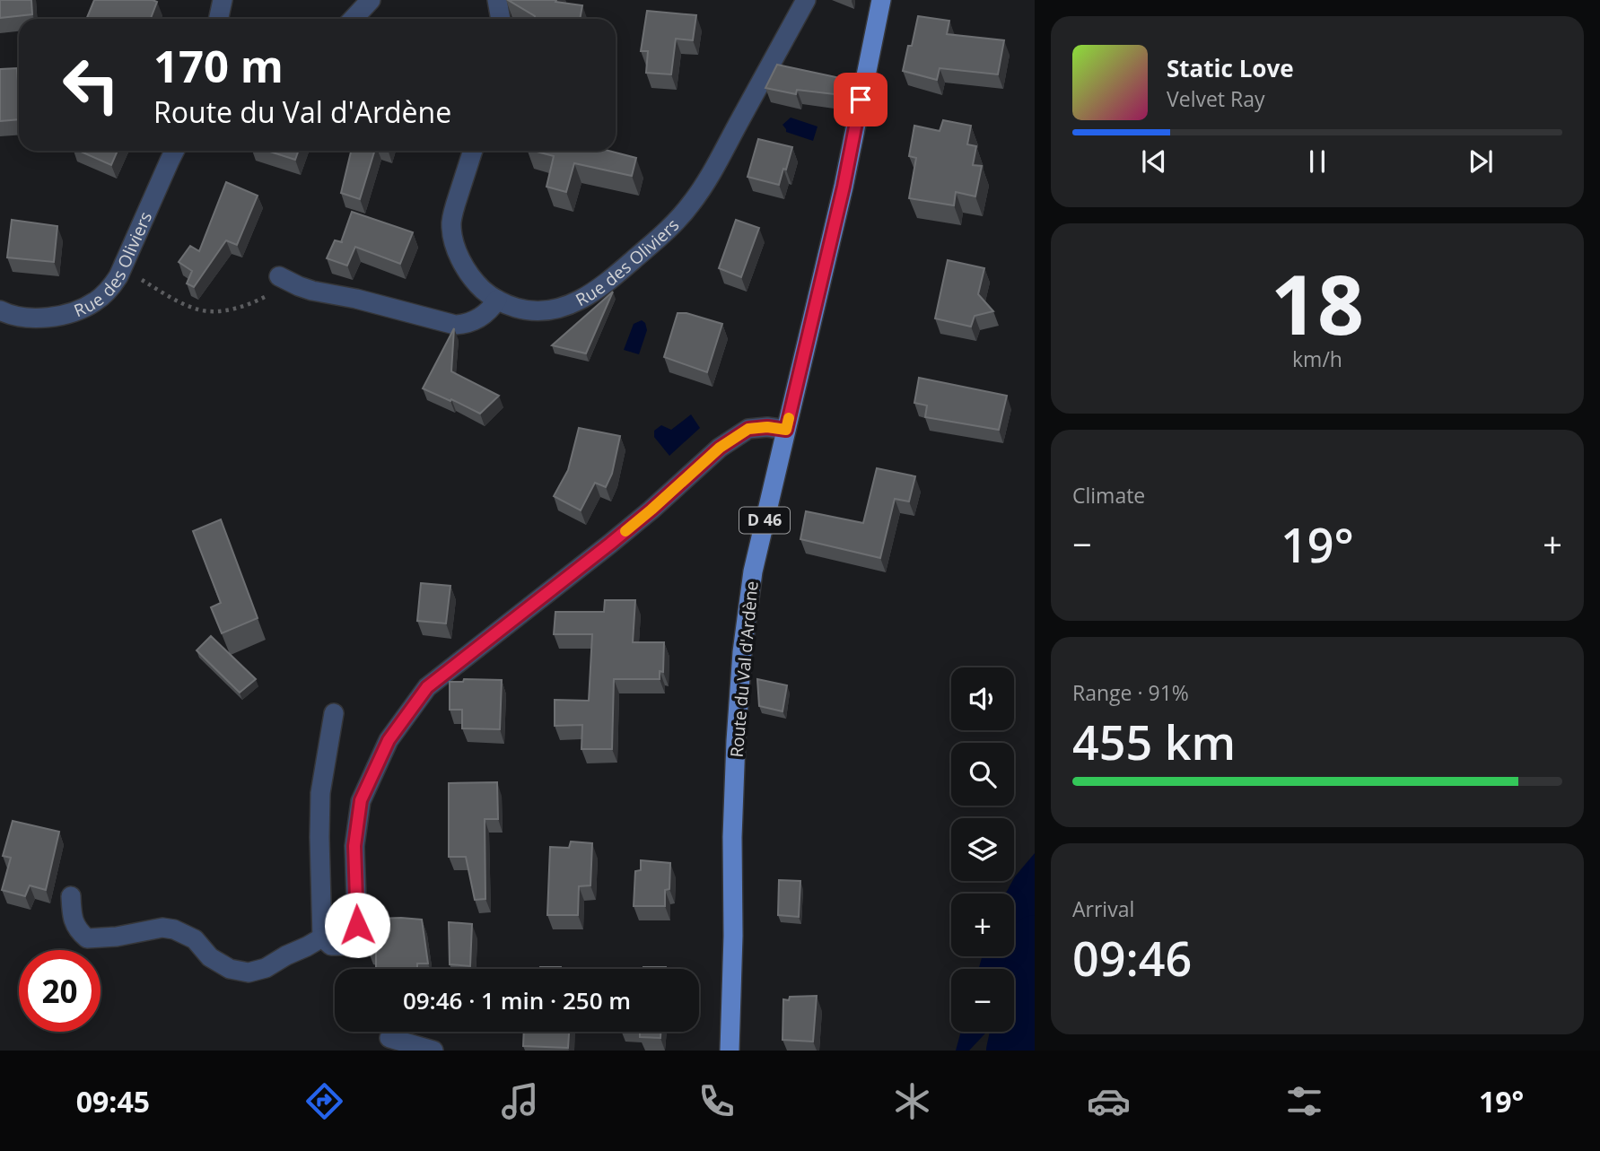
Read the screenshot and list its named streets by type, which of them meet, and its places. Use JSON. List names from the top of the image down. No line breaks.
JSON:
{"streets":{"main road":["D 46","Route du Val d'Ardène"],"street":["Rue des Oliviers"]},"page":{"turn":["170 m","Route du Val d'Ardène"],"song":["Static Love","Velvet Ray"],"tile":[["18","km/h"],"Climate",["Range · 91%","455 km"],["Arrival","09:46"]],"heat":["−","19°","+"],"map_buttons":["+","−"],"limit":"20","trip":"09:46 · 1 min · 250 m","tabs":["09:45","19°"]}}
